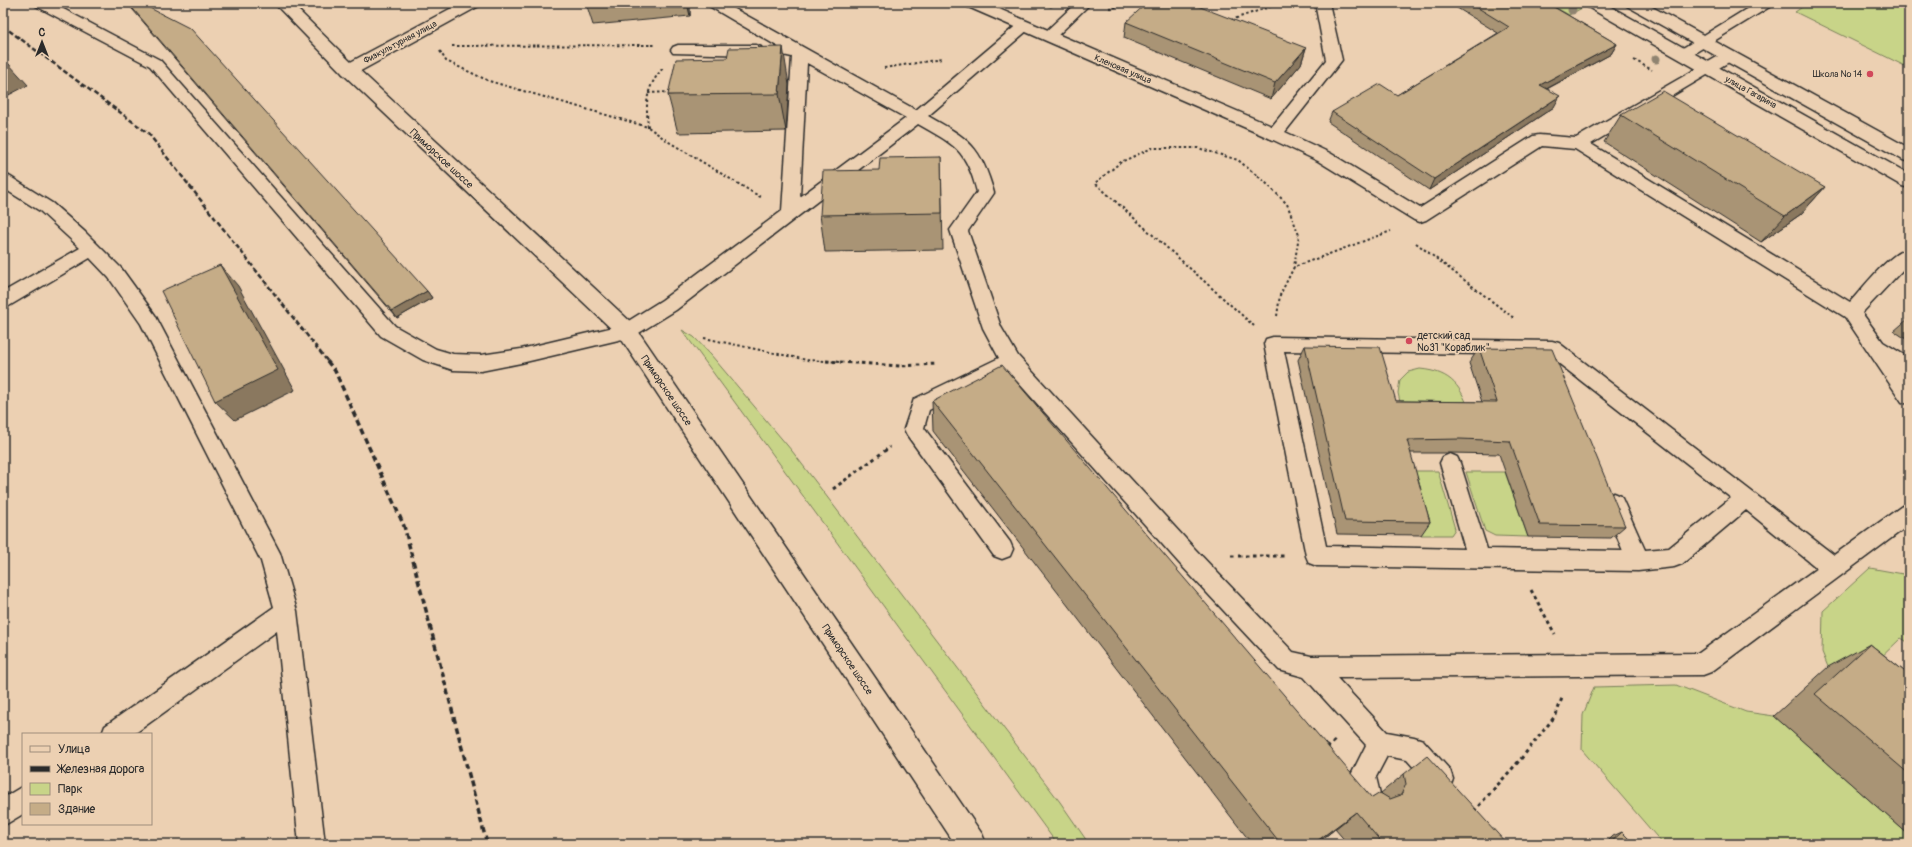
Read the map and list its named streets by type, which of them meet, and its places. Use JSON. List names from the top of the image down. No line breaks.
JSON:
{"streets":{"main road":["Физкультурная улица","Кленовая улица","улица Гагарина","Приморское шоссе"]},"crossings":[["Физкультурная улица","Приморское шоссе"]],"places":["Школа № 14","детский сад №31 \"Кораблик\""],"legend":["Улица","Железная дорога","Парк","Здание"],"north":"top"}
